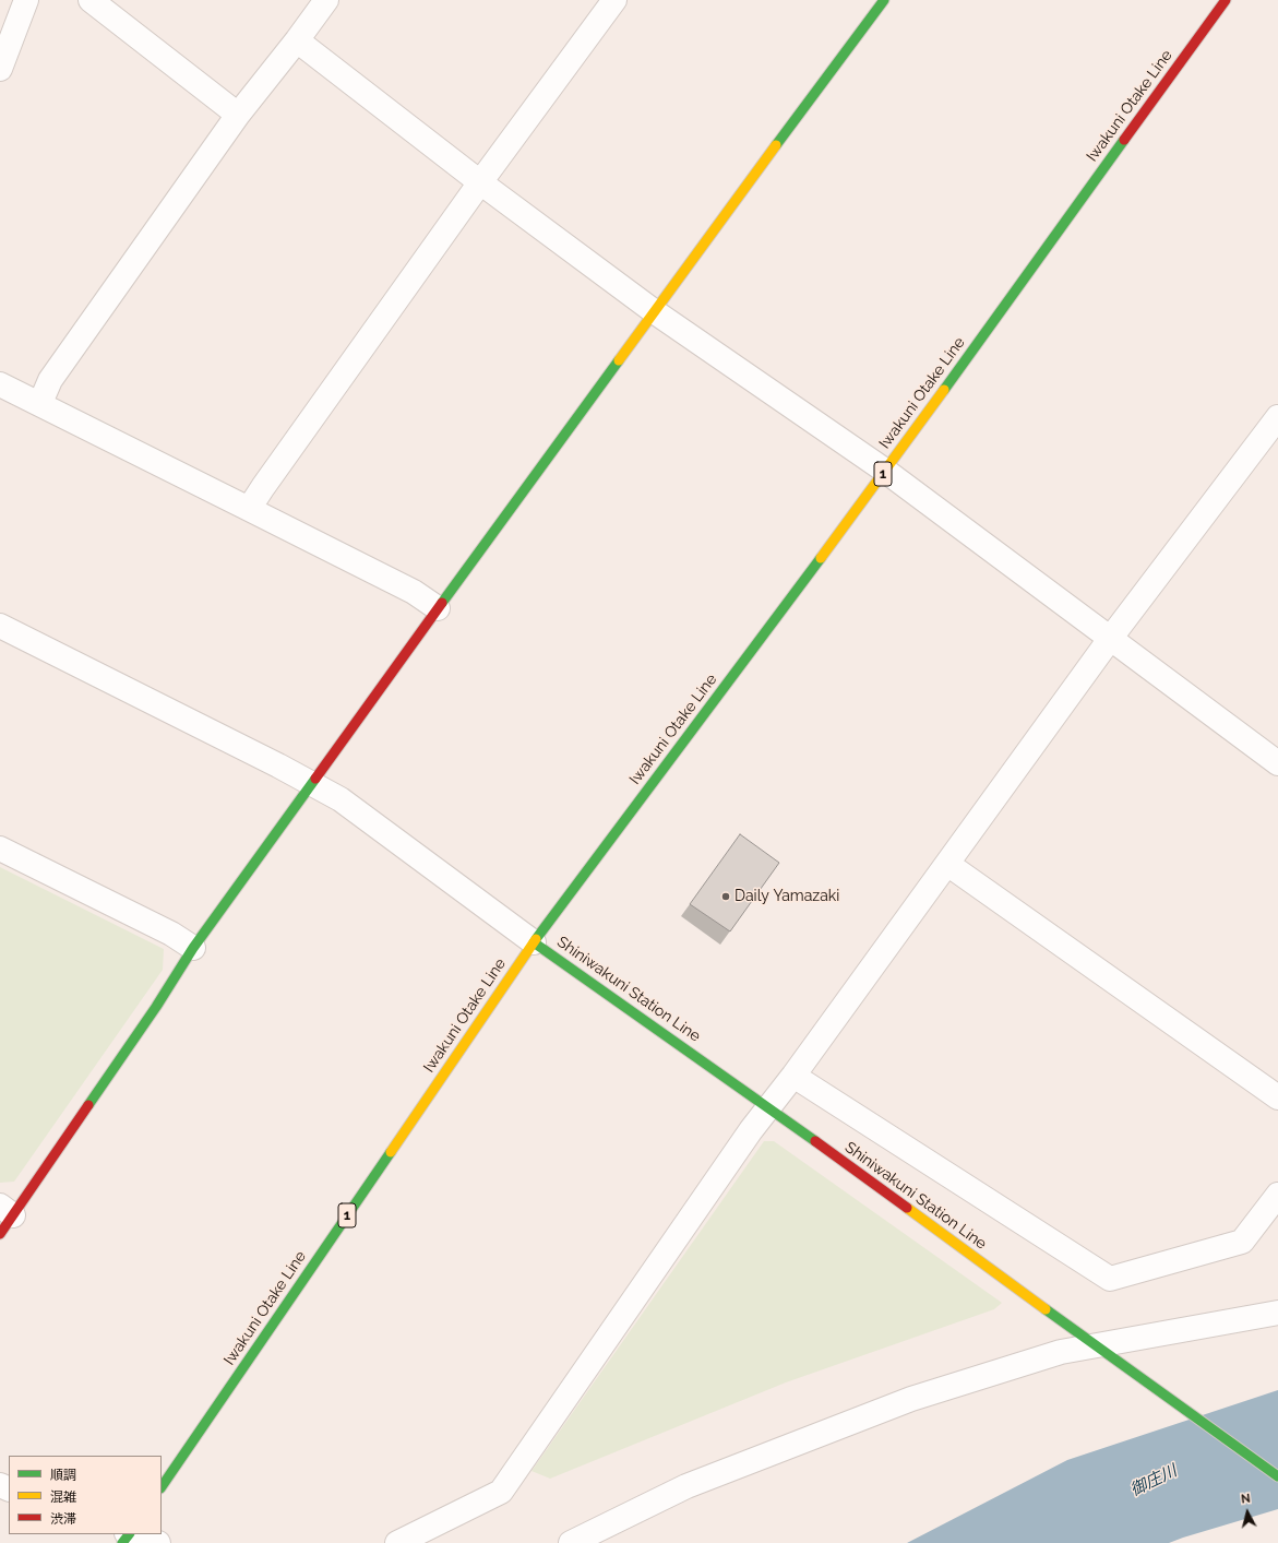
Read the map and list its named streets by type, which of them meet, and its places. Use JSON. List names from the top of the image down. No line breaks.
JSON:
{"streets":{"main road":["Iwakuni Otake Line","1","Shiniwakuni Station Line"]},"crossings":[["Iwakuni Otake Line","Shiniwakuni Station Line"]],"water":["御庄川"],"places":["Daily Yamazaki"],"legend":["順調","混雑","渋滞"],"north":"top"}
